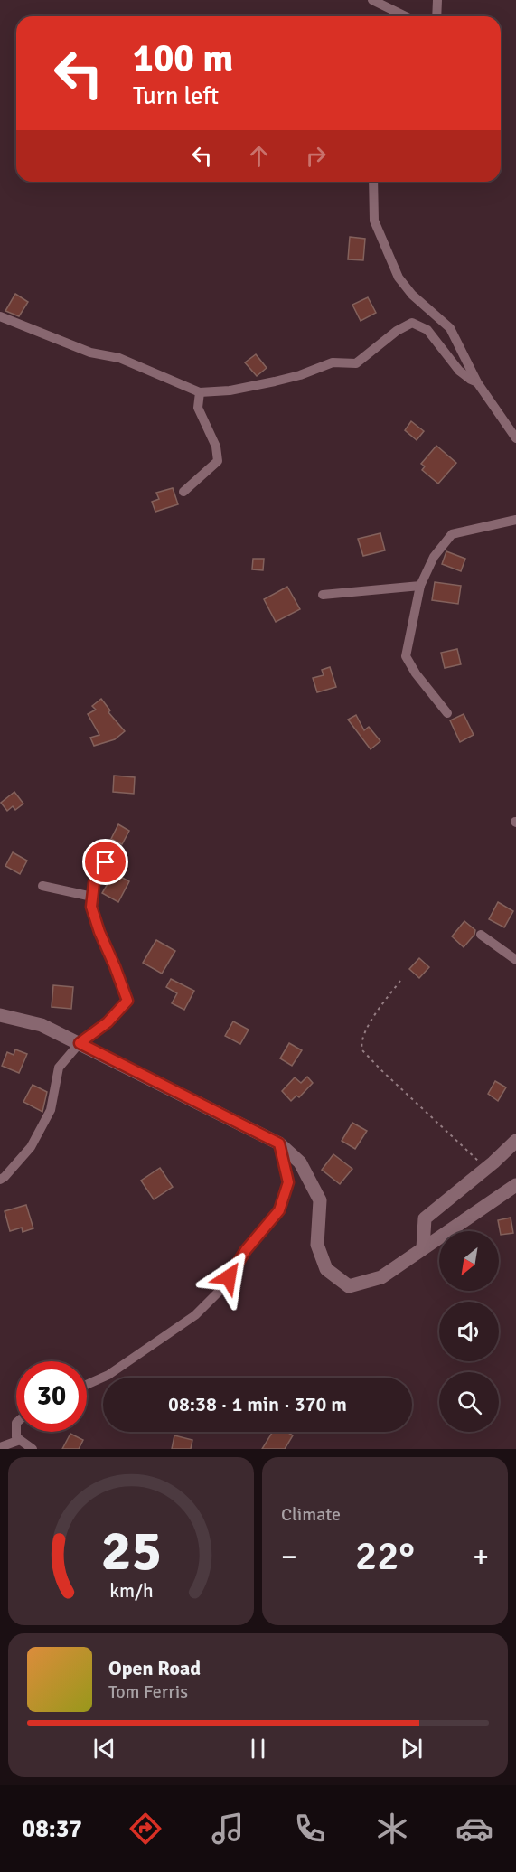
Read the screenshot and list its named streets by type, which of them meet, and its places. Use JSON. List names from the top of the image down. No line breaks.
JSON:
{"north":"bottom left","page":{"turn":["100 m","Turn left"],"limit":"30","trip":"08:38 · 1 min · 370 m","tile":"Climate","heat":["−","22°","+"],"song":["Open Road","Tom Ferris"],"tabs":"08:37","gauge":["25","km/h"]}}
